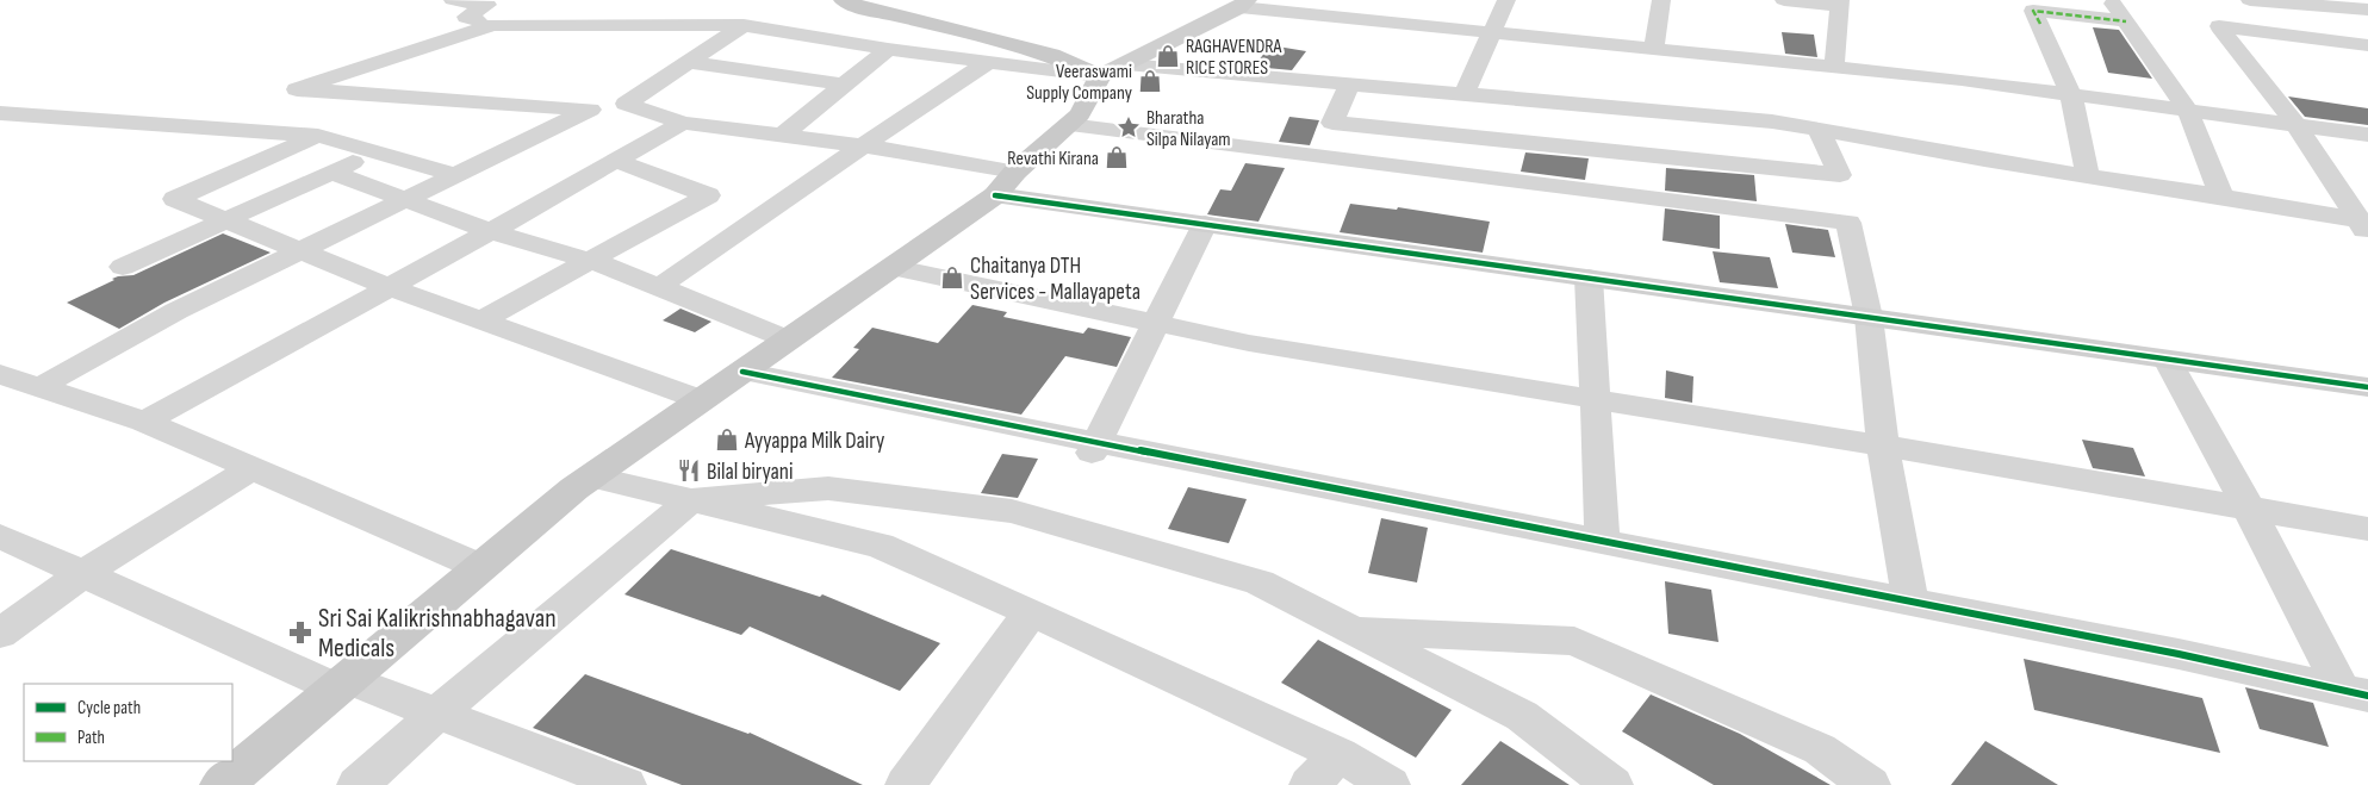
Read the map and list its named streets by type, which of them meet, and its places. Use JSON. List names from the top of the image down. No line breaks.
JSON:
{"places":{"shop":["RAGHAVENDRA RICE STORES","Veeraswami Supply Company","Revathi Kirana","Chaitanya DTH Services - Mallayapeta","Ayyappa Milk Dairy"],"place":["Bharatha Silpa Nilayam"],"restaurant":["Bilal biryani"],"pharmacy":["Sri Sai Kalikrishnabhagavan Medicals"]},"legend":["Cycle path","Path"]}
